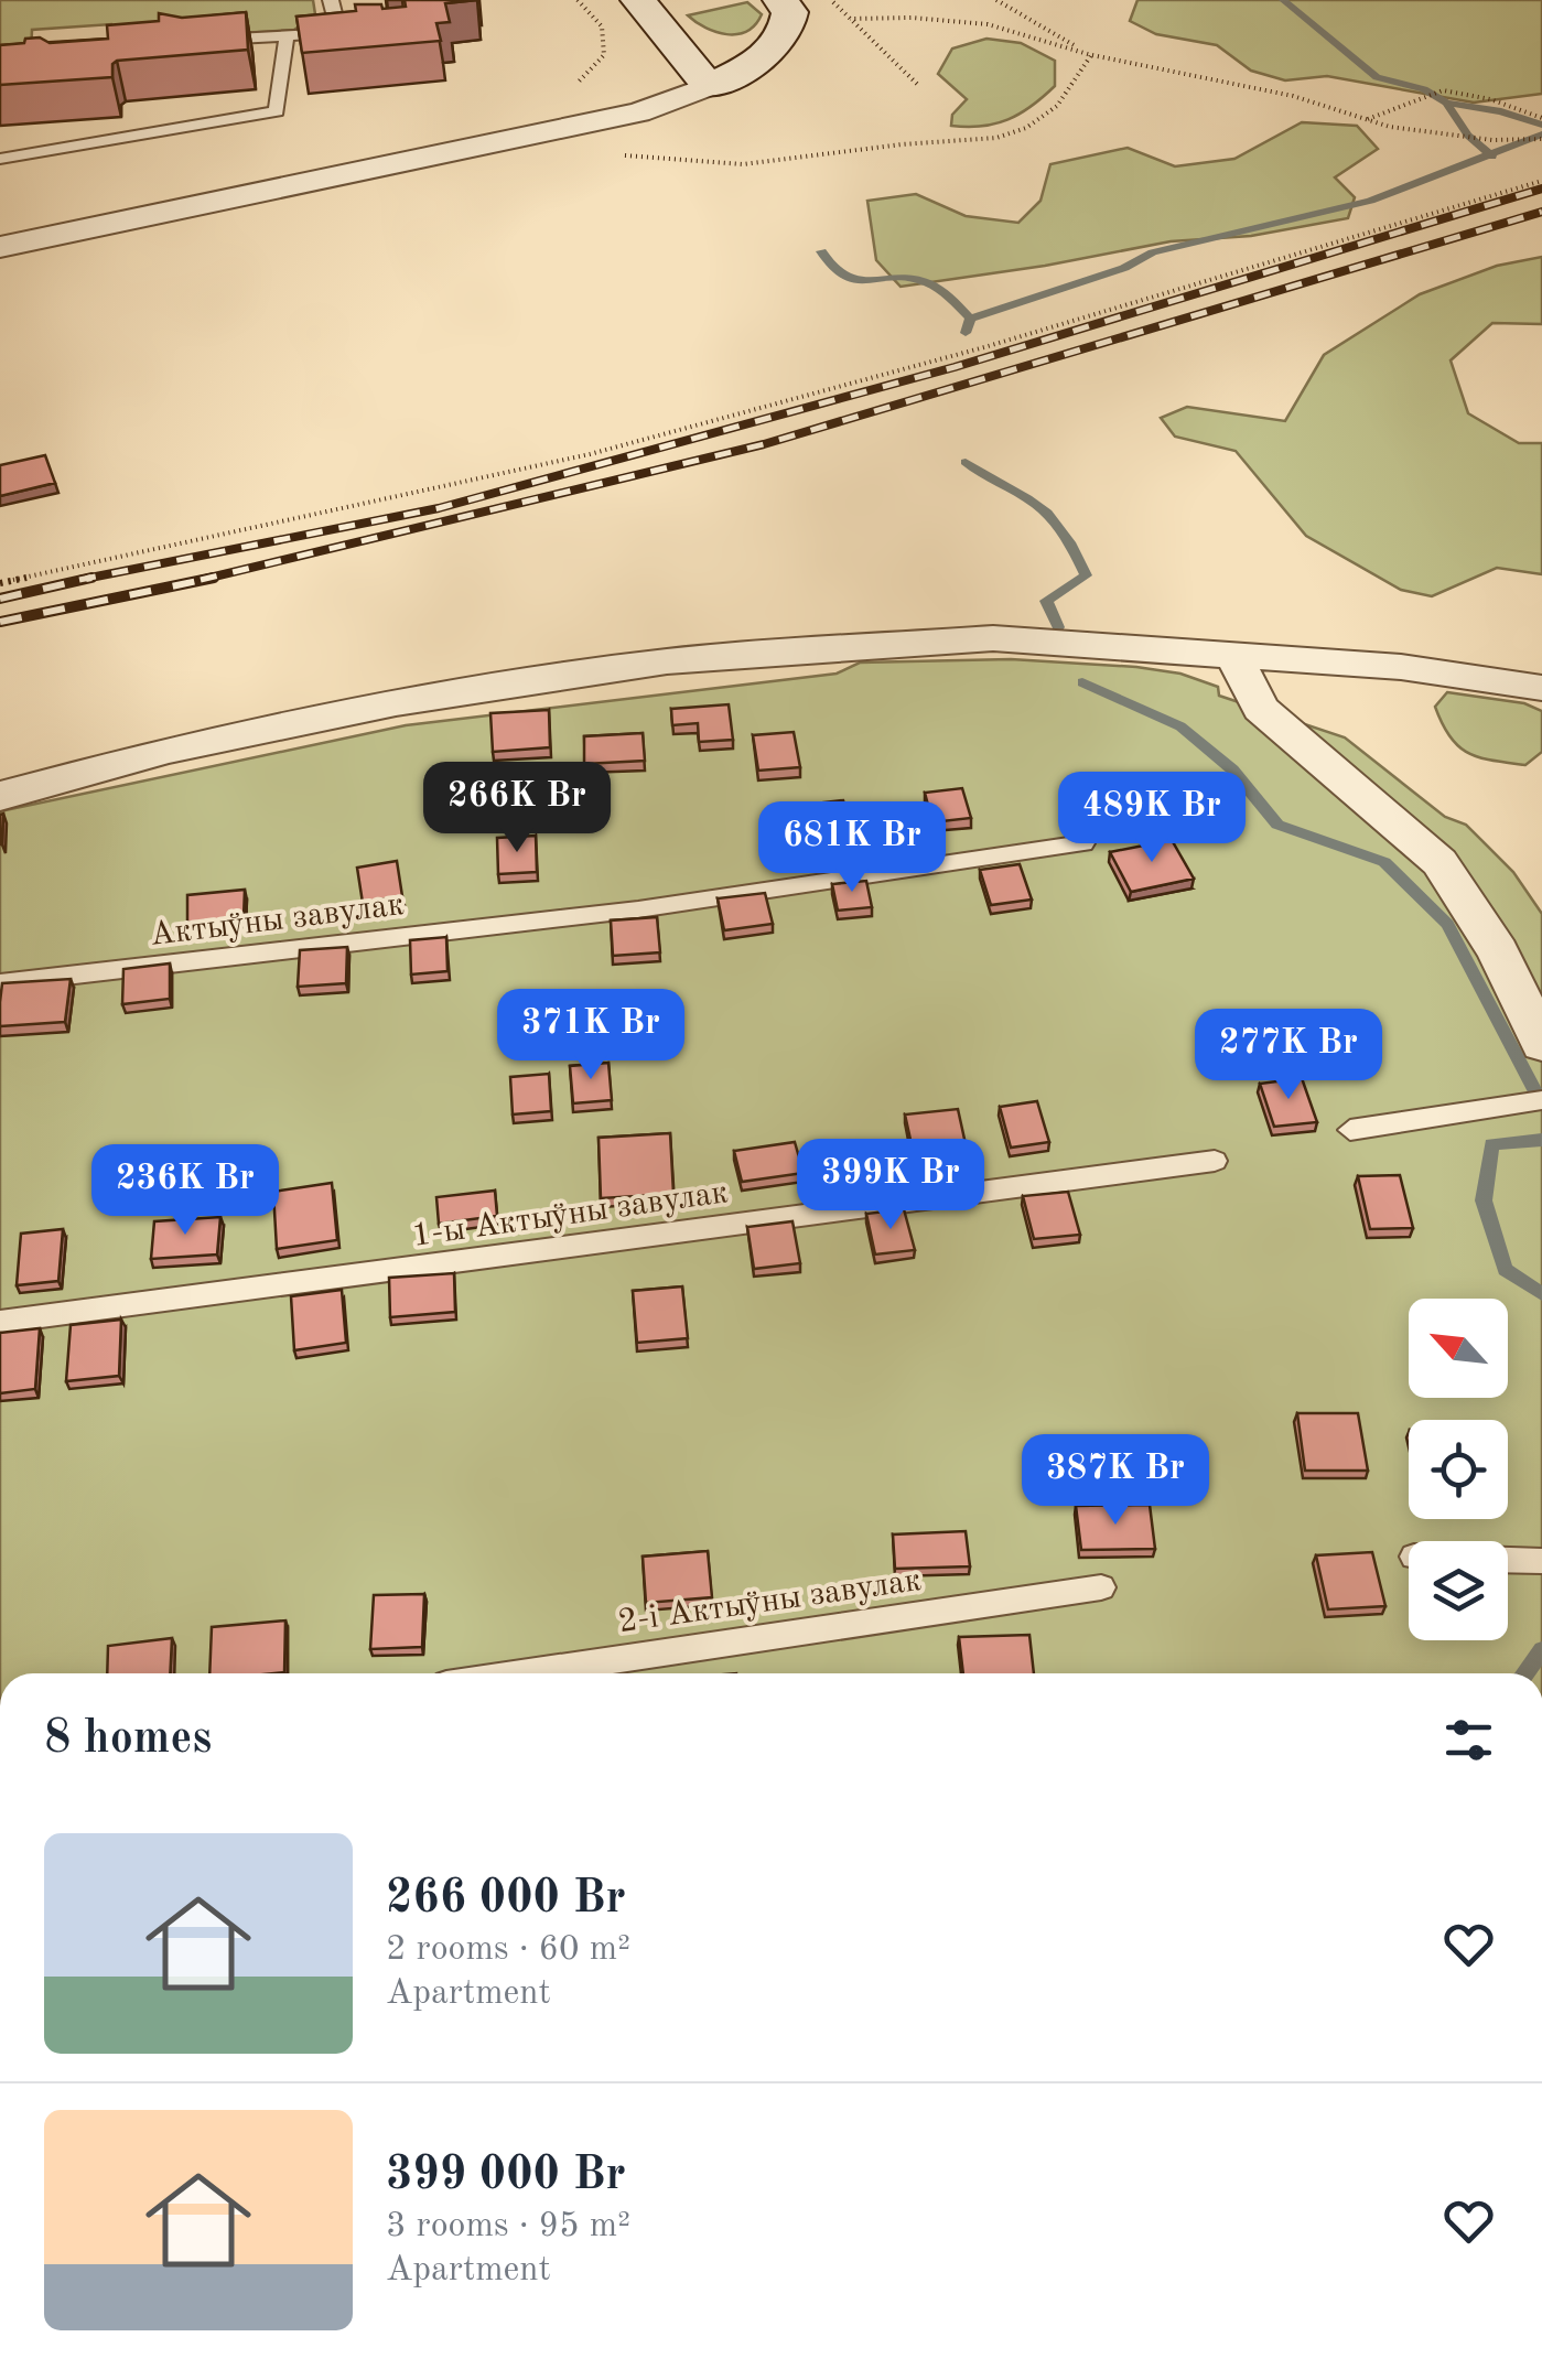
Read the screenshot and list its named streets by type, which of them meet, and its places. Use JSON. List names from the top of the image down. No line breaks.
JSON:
{"streets":{"lane":["Актыўны завулак","1-ы Актыўны завулак","2-і Актыўны завулак"]},"north":"top left","page":{"price":["266K Br","489K Br","681K Br","371K Br","277K Br","399K Br","236K Br","387K Br"],"heading":"8 homes","list":[{"name":"266 000 Br","note":"2 rooms · 60 m² · Apartment"},{"name":"399 000 Br","note":"3 rooms · 95 m² · Apartment"}]}}
